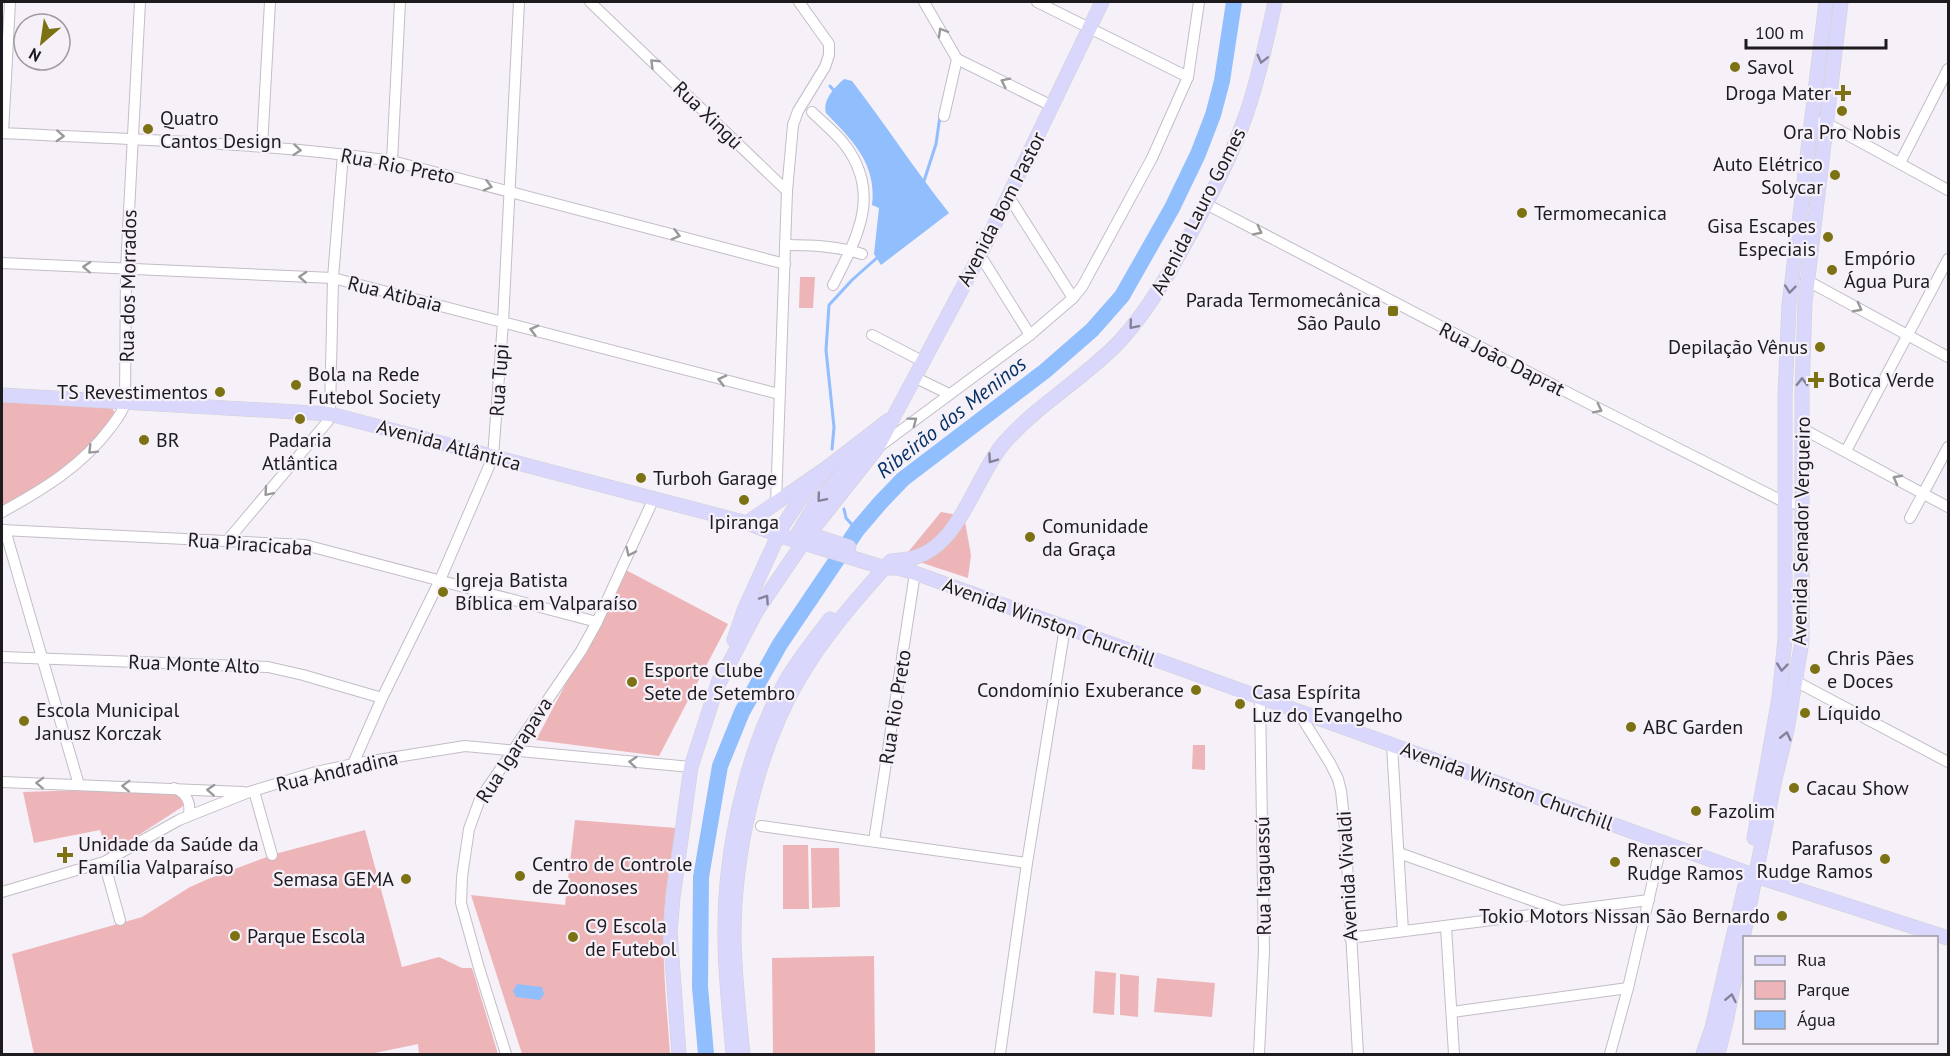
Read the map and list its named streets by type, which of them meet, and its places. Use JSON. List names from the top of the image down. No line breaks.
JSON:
{"streets":{"main road":["Avenida Bom Pastor","Avenida Lauro Gomes","Avenida Atlântica","Avenida Senador Vergueiro","Avenida Winston Churchill"],"street":["Rua Xingú","Rua Rio Preto","Rua dos Morrados","Rua Atibaia","Rua João Daprat","Rua Tupi","Rua Piracicaba","Rua Monte Alto","Rua Igarapava","Rua Andradina","Rua Itaguassú","Avenida Vivaldi"]},"crossings":[["Rua Rio Preto","Rua dos Morrados"],["Rua Rio Preto","Rua Tupi"],["Rua Rio Preto","Avenida Winston Churchill"],["Avenida Bom Pastor","Avenida Atlântica"],["Avenida Lauro Gomes","Rua João Daprat"],["Avenida Lauro Gomes","Avenida Atlântica"],["Avenida Lauro Gomes","Avenida Winston Churchill"],["Rua dos Morrados","Rua Atibaia"],["Rua dos Morrados","Avenida Atlântica"],["Rua Atibaia","Rua Tupi"],["Rua João Daprat","Avenida Senador Vergueiro"],["Rua Tupi","Avenida Atlântica"],["Rua Tupi","Rua Piracicaba"],["Rua Tupi","Rua Monte Alto"],["Rua Tupi","Rua Andradina"],["Avenida Atlântica","Avenida Winston Churchill"],["Avenida Atlântica","Rua Igarapava"],["Avenida Senador Vergueiro","Avenida Winston Churchill"],["Rua Piracicaba","Rua Igarapava"],["Avenida Winston Churchill","Rua Itaguassú"],["Avenida Winston Churchill","Avenida Vivaldi"],["Rua Igarapava","Rua Andradina"]],"one_way":["Rua Xingú","Rua Rio Preto","Avenida Lauro Gomes","Rua Atibaia","Rua João Daprat"],"water":["Ribeirão dos Meninos"],"places":{"other":["Savol","Ora Pro Nobis","Quatro Cantos Design","Auto Elétrico Solycar","Termomecanica","Gisa Escapes Especiais","Empório Água Pura","Depilação Vênus","Bola na Rede Futebol Society","TS Revestimentos","Padaria Atlântica","BR","Turboh Garage","Ipiranga","Comunidade da Graça","Igreja Batista Bíblica em Valparaíso","Chris Pães e Doces","Esporte Clube Sete de Setembro","Condomínio Exuberance","Casa Espírita Luz do Evangelho","Líquido","Escola Municipal Janusz Korczak","ABC Garden","Cacau Show","Fazolim","Parafusos Rudge Ramos","Renascer Rudge Ramos","Centro de Controle de Zoonoses","Semasa GEMA","Tokio Motors Nissan São Bernardo","Parque Escola","C9 Escola de Futebol"],"health":["Droga Mater","Botica Verde","Unidade da Saúde da Família Valparaíso"],"transit":["Parada Termomecânica São Paulo"]},"legend":["Rua","Parque","Água"],"scale_bar":"100 m","north":"bottom left"}
